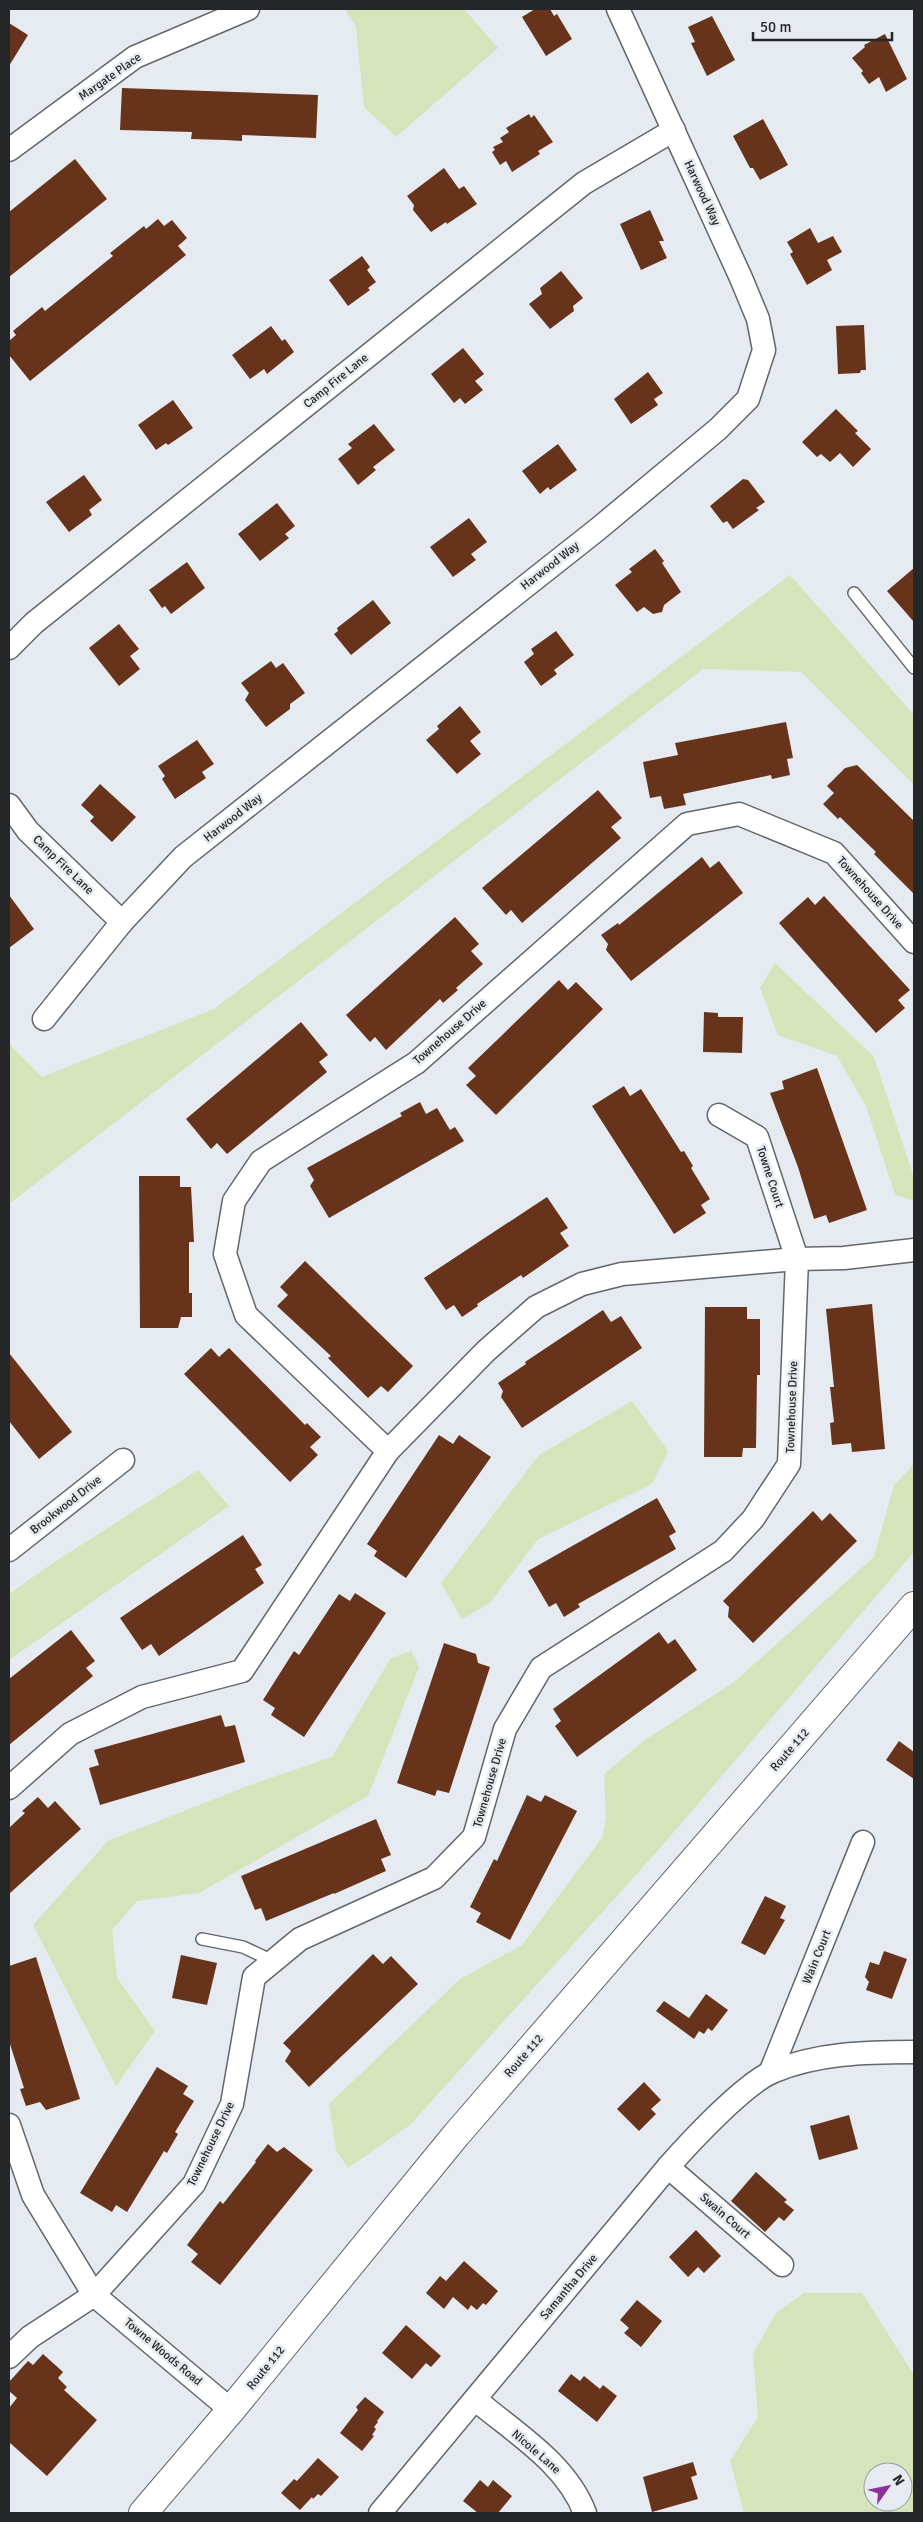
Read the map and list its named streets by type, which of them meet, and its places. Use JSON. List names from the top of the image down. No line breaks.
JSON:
{"streets":{"main road":["Route 112"],"street":["Margate Place","Harwood Way","Camp Fire Lane","Townehouse Drive","Towne Court","Brookwood Drive","Wain Court","Swain Court","Samantha Drive","Towne Woods Road","Nicole Lane"]},"crossings":[["Harwood Way","Camp Fire Lane"],["Townehouse Drive","Towne Court"],["Townehouse Drive","Towne Woods Road"],["Route 112","Towne Woods Road"],["Wain Court","Samantha Drive"],["Swain Court","Samantha Drive"],["Samantha Drive","Nicole Lane"]],"scale_bar":"50 m","north":"top right"}
